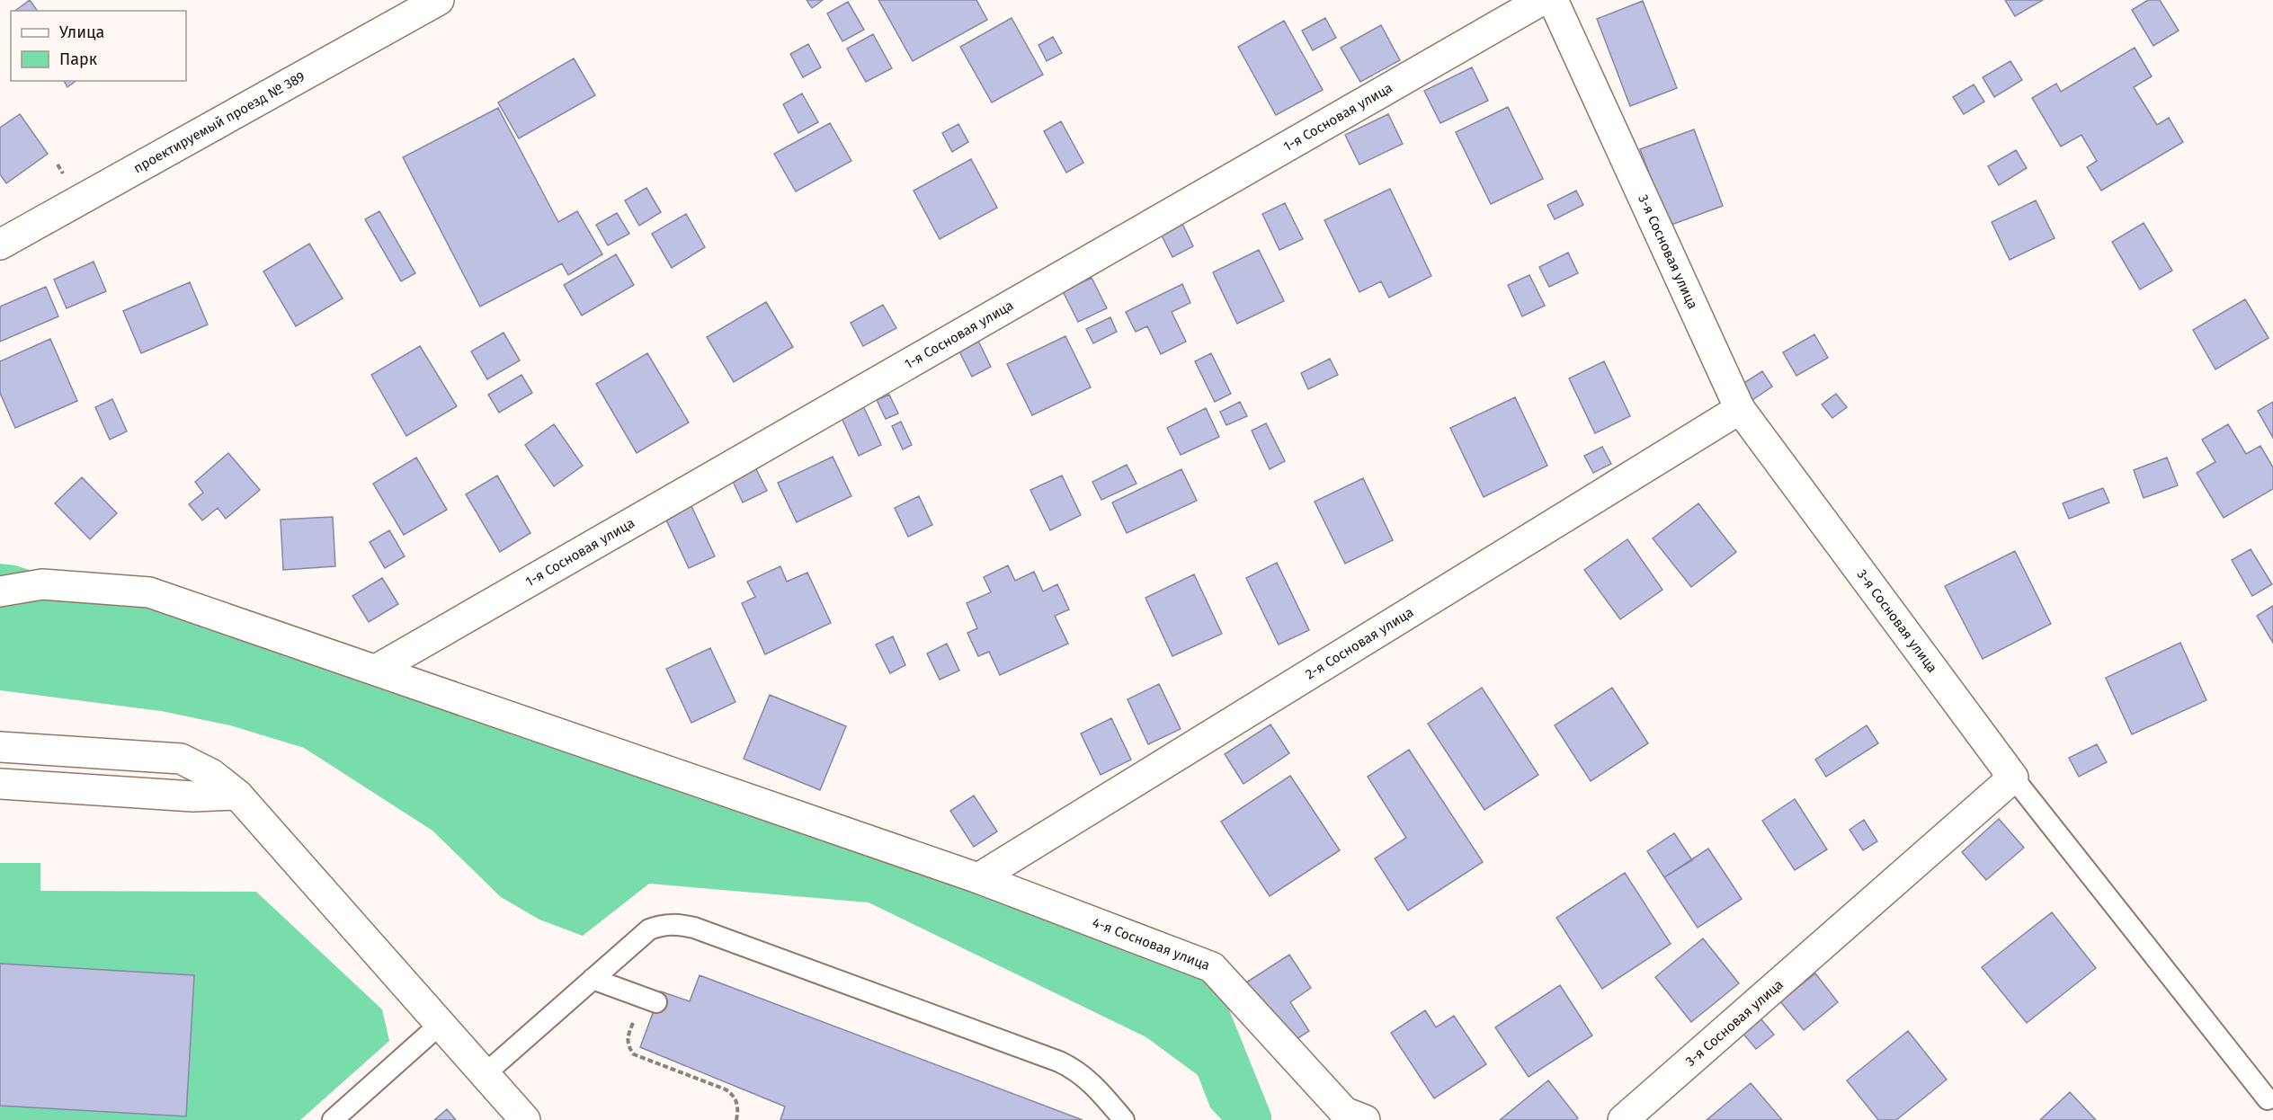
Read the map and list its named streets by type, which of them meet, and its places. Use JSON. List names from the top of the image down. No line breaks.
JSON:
{"streets":{"street":["1-я Сосновая улица","проектируемый проезд № 389","3-я Сосновая улица","2-я Сосновая улица","4-я Сосновая улица"]},"crossings":[["1-я Сосновая улица","4-я Сосновая улица"],["3-я Сосновая улица","2-я Сосновая улица"],["2-я Сосновая улица","4-я Сосновая улица"]],"legend":["Улица","Парк"]}
